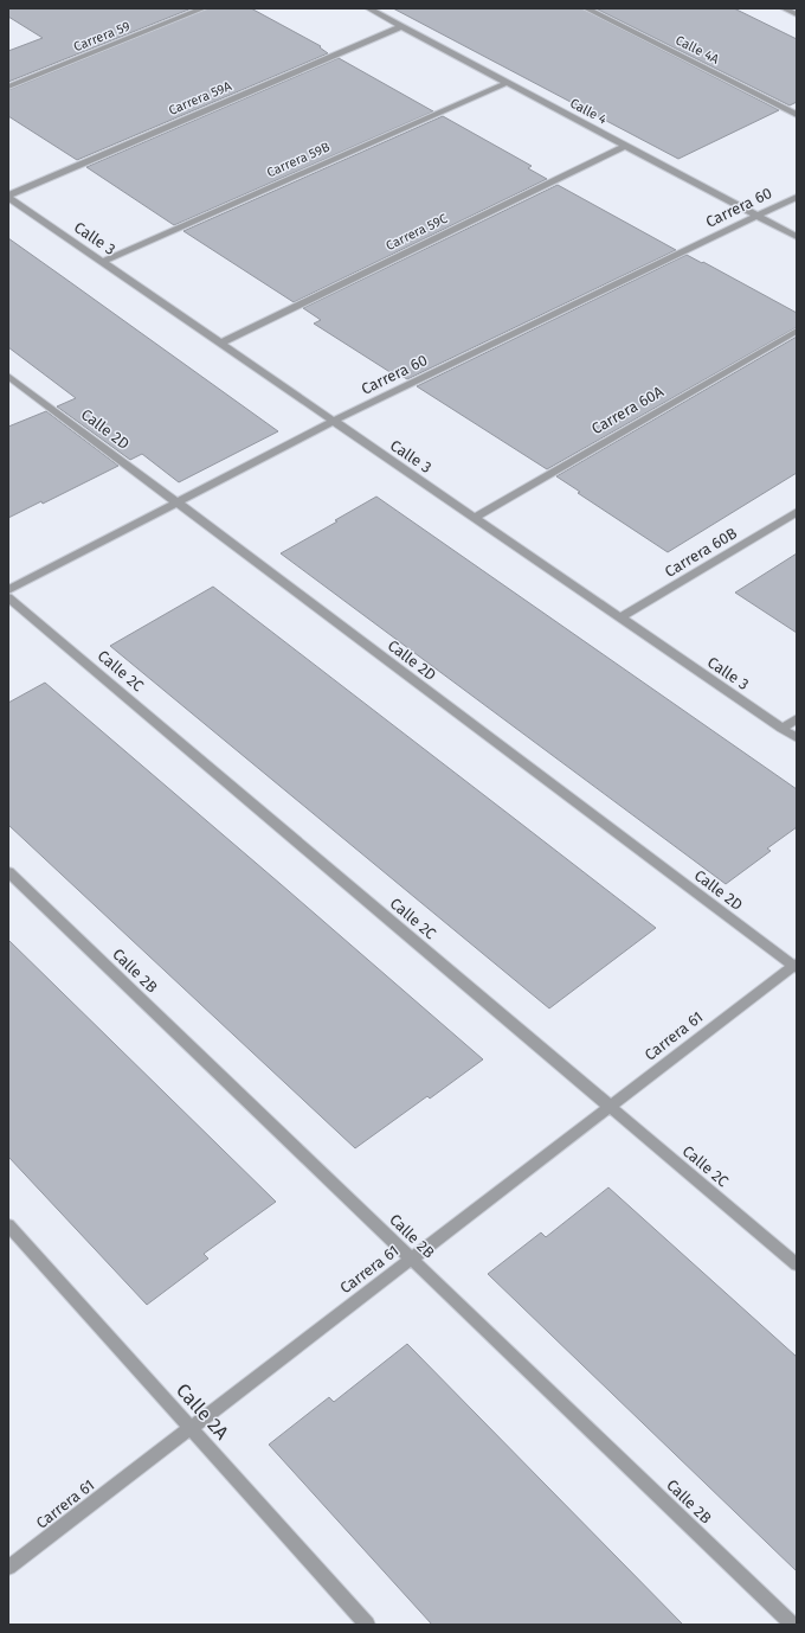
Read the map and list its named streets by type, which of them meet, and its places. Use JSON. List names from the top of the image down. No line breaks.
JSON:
{"streets":{"street":["Carrera 59","Calle 4A","Carrera 59A","Calle 4","Carrera 59B","Carrera 60","Carrera 59C","Calle 3","Carrera 60A","Calle 2D","Carrera 60B","Calle 2C","Calle 2B","Carrera 61","Calle 2A"]},"crossings":[["Carrera 59A","Calle 4"],["Carrera 59A","Calle 3"],["Calle 4","Carrera 59B"],["Calle 4","Carrera 60"],["Calle 4","Carrera 59C"],["Carrera 59B","Calle 3"],["Carrera 60","Calle 3"],["Carrera 60","Calle 2D"],["Carrera 59C","Calle 3"],["Calle 3","Carrera 60A"],["Calle 3","Carrera 60B"],["Calle 2D","Carrera 61"],["Calle 2C","Carrera 61"],["Calle 2B","Carrera 61"],["Carrera 61","Calle 2A"]]}
